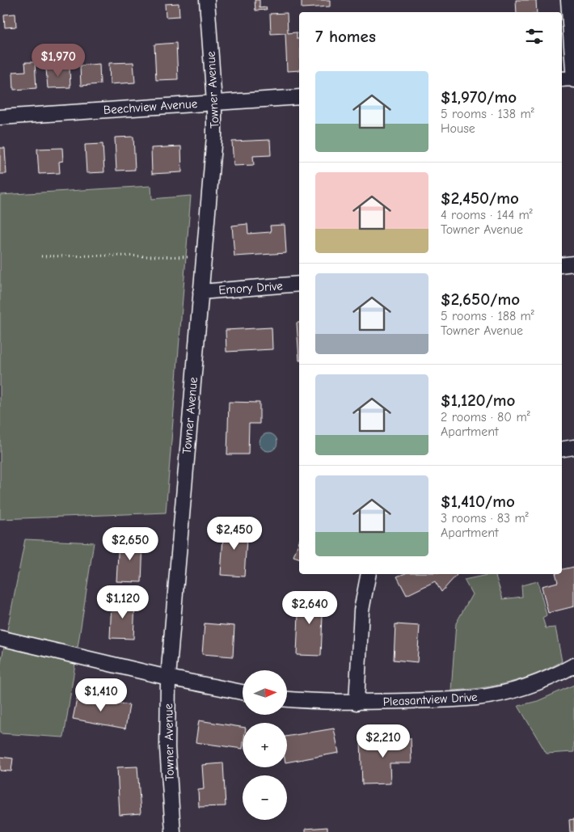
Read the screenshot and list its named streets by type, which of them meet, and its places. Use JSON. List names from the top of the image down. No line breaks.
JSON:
{"streets":{"street":["Towner Avenue","Beechview Avenue","Emory Drive","Pleasantview Drive"]},"crossings":[["Towner Avenue","Beechview Avenue"],["Towner Avenue","Emory Drive"]],"north":"right","page":{"heading":"7 homes","price":["$1,970","$2,450","$2,650","$1,120","$2,640","$1,410","$2,210"],"list":[{"name":"$1,970/mo","note":"5 rooms · 138 m² · House"},{"name":"$2,450/mo","note":"4 rooms · 144 m² · Towner Avenue"},{"name":"$2,650/mo","note":"5 rooms · 188 m² · Towner Avenue"},{"name":"$1,120/mo","note":"2 rooms · 80 m² · Apartment"},{"name":"$1,410/mo","note":"3 rooms · 83 m² · Apartment"}],"map_buttons":["+","−"]}}
